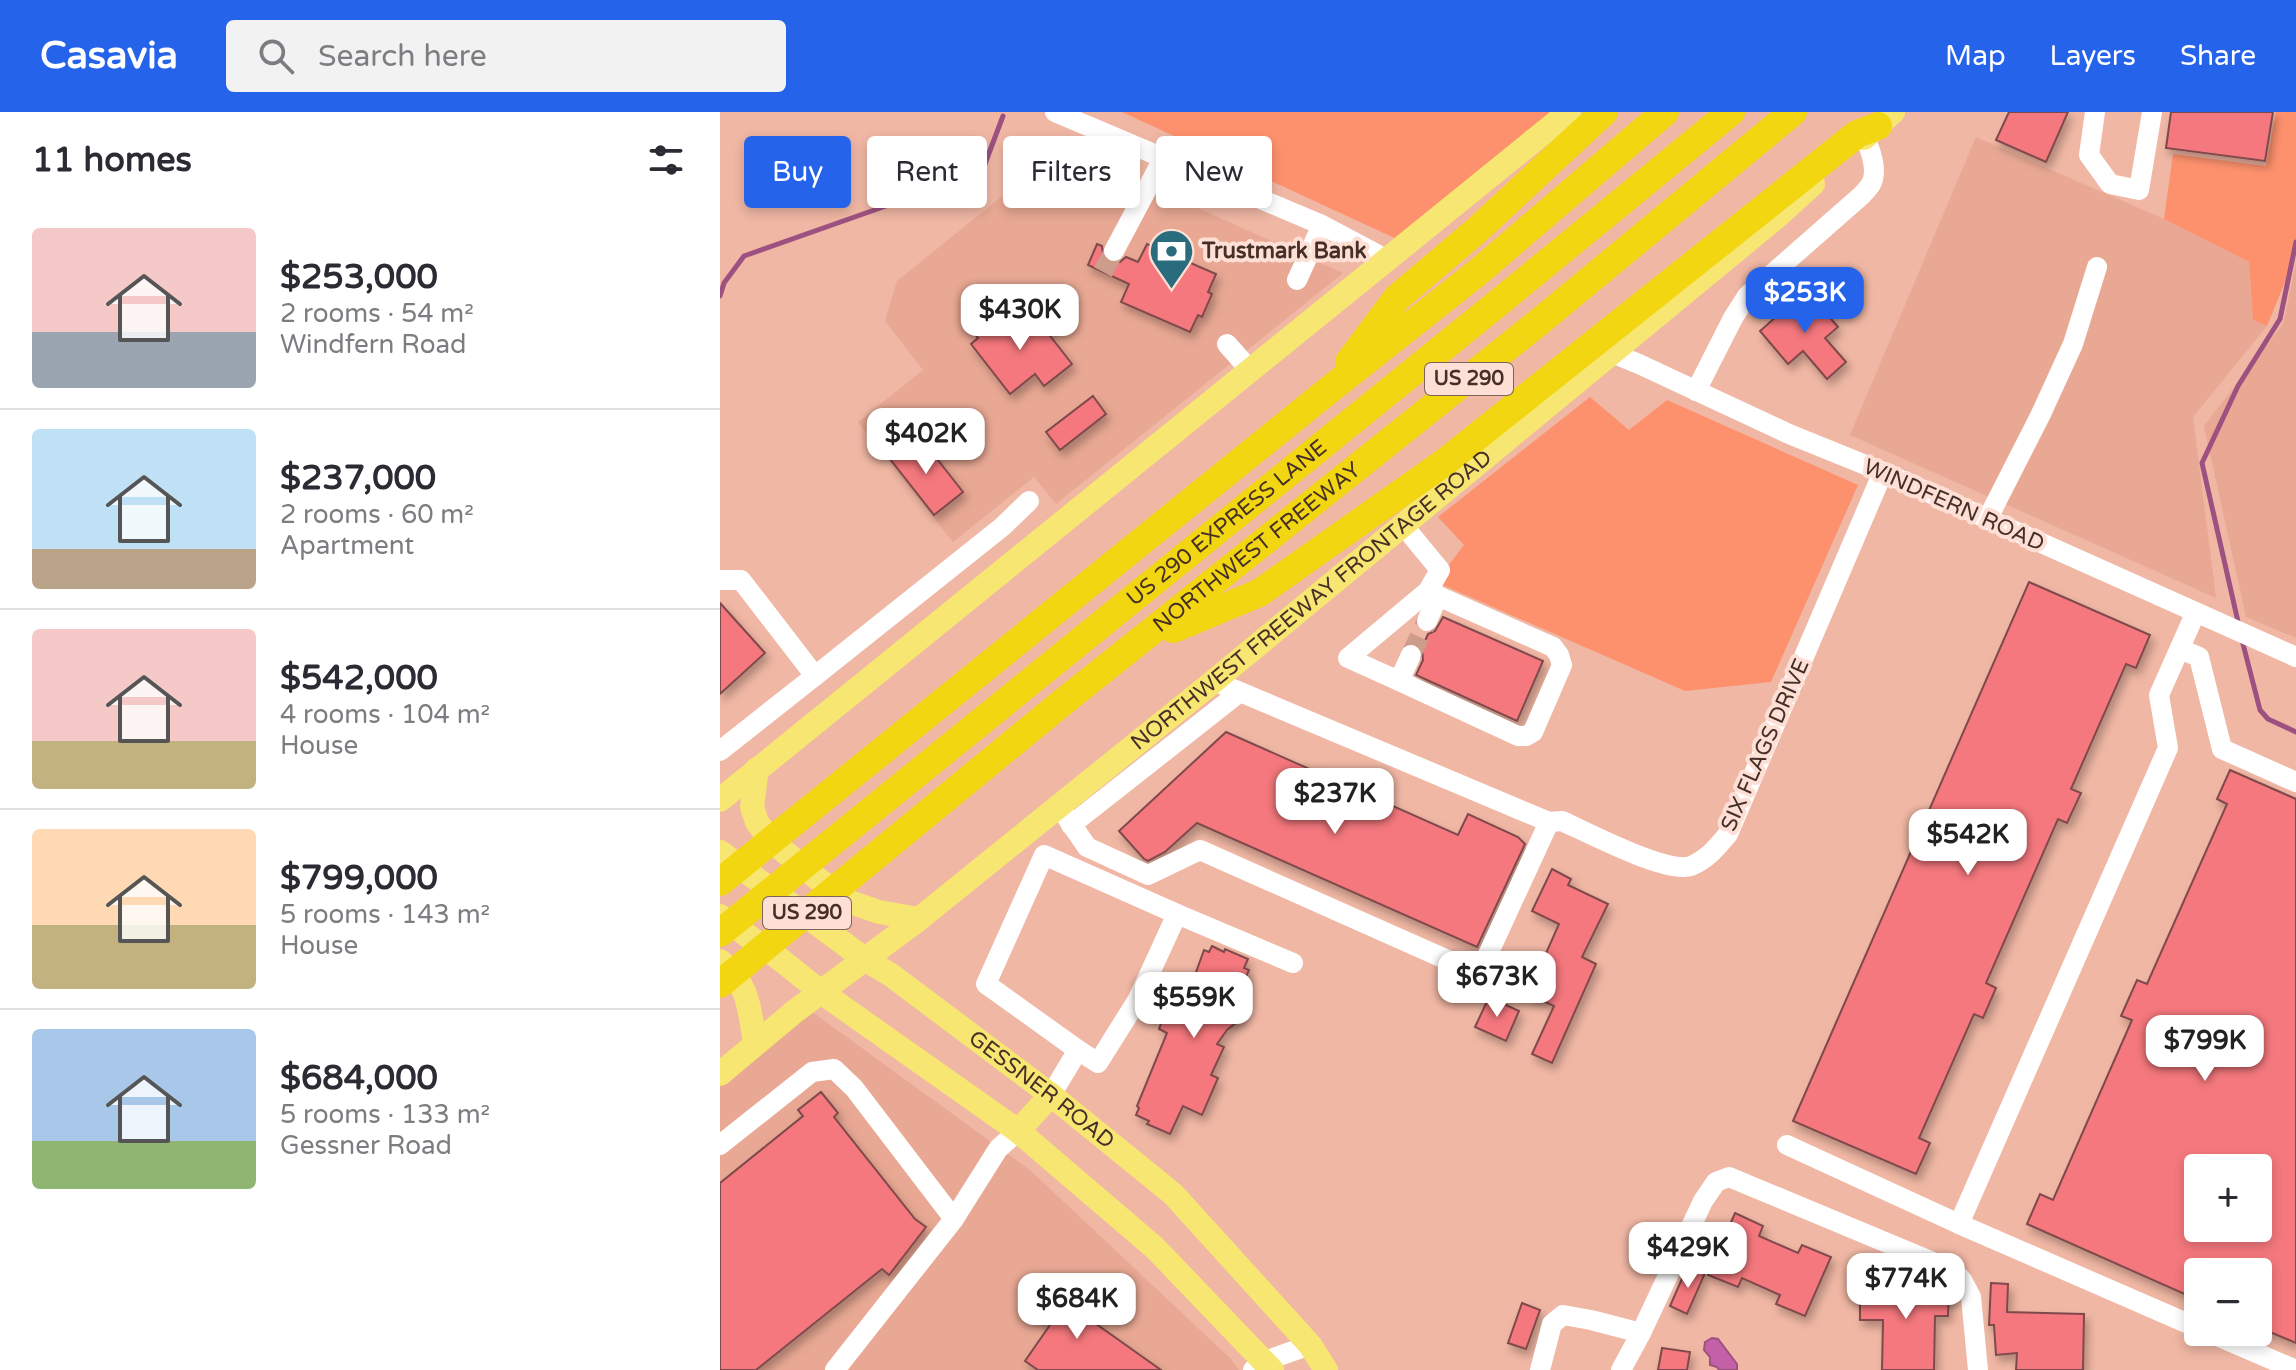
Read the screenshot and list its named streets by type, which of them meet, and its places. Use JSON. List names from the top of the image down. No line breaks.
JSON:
{"streets":{"highway":["US 290","US 290 EXPRESS LANE","NORTHWEST FREEWAY"],"main road":["NORTHWEST FREEWAY FRONTAGE ROAD","GESSNER ROAD"],"street":["WINDFERN ROAD","SIX FLAGS DRIVE"]},"crossings":[["WINDFERN ROAD","NORTHWEST FREEWAY FRONTAGE ROAD"],["WINDFERN ROAD","SIX FLAGS DRIVE"],["NORTHWEST FREEWAY FRONTAGE ROAD","SIX FLAGS DRIVE"],["NORTHWEST FREEWAY FRONTAGE ROAD","GESSNER ROAD"]],"places":{"bank":["Trustmark Bank"]},"page":{"header":"Casavia","search":"Search here","nav":["Map","Layers","Share"],"heading":"11 homes","chip":["Buy","Rent","Filters","New"],"list":[{"name":"$253,000","note":"2 rooms · 54 m² · Windfern Road"},{"name":"$237,000","note":"2 rooms · 60 m² · Apartment"},{"name":"$542,000","note":"4 rooms · 104 m² · House"},{"name":"$799,000","note":"5 rooms · 143 m² · House"},{"name":"$684,000","note":"5 rooms · 133 m² · Gessner Road"}],"price":["$253K","$430K","$402K","$237K","$542K","$673K","$559K","$799K","$429K","$774K","$684K"],"map_buttons":["+","−"]}}
